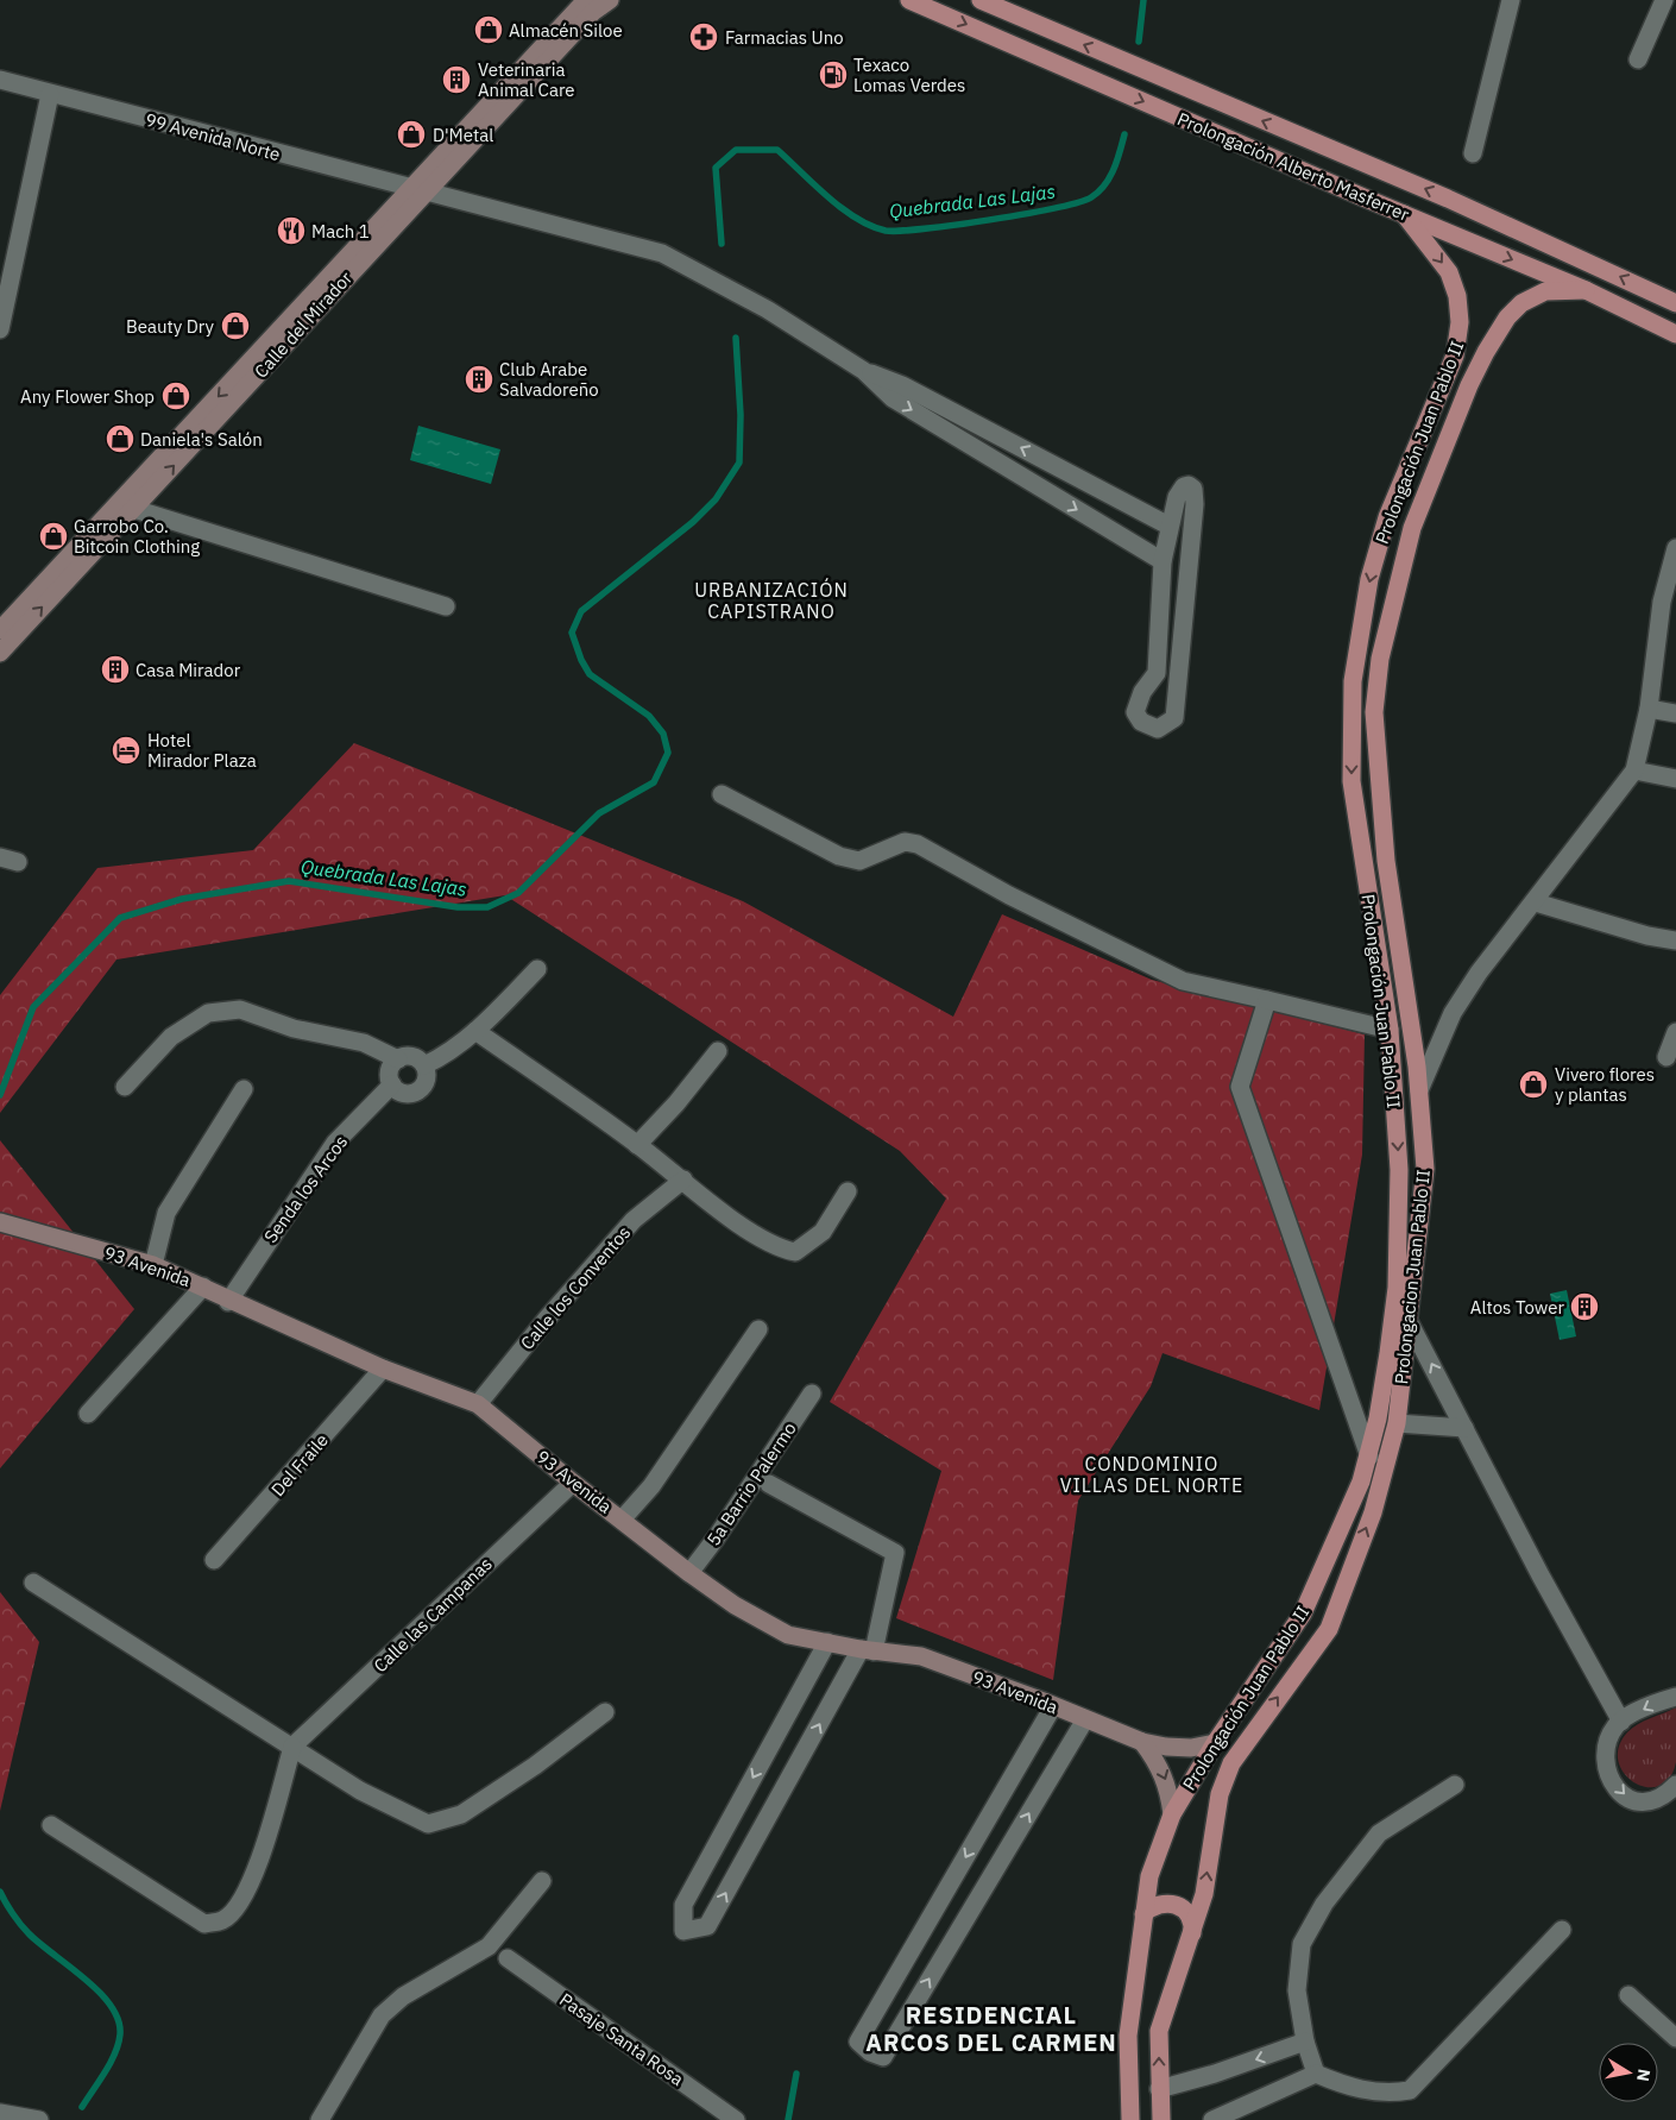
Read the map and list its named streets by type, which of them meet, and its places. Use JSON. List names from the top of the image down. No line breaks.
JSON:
{"streets":{"main road":["Prolongación Alberto Masferrer","Calle del Mirador","Prolongación Juan Pablo II","93 Avenida","Prolongacion Juan Pablo II"],"street":["99 Avenida Norte","Senda los Arcos","Calle los Conventos","Del Fraile","5a Barrio Palermo","Calle las Campanas","Pasaje Santa Rosa"]},"crossings":[["99 Avenida Norte","Calle del Mirador"],["Prolongación Alberto Masferrer","Prolongación Juan Pablo II"],["Prolongación Alberto Masferrer","Prolongacion Juan Pablo II"],["Prolongación Juan Pablo II","93 Avenida"],["Senda los Arcos","93 Avenida"],["93 Avenida","Calle los Conventos"],["93 Avenida","Del Fraile"],["93 Avenida","5a Barrio Palermo"],["93 Avenida","Calle las Campanas"]],"one_way":["Prolongación Juan Pablo II","Prolongacion Juan Pablo II"],"districts":["URBANIZACIÓN CAPISTRANO","CONDOMINIO VILLAS DEL NORTE","RESIDENCIAL ARCOS DEL CARMEN"],"water":["Quebrada Las Lajas"],"places":{"shop":["Almacén Siloe","D'Metal","Beauty Dry","Any Flower Shop","Daniela's Salón","Garrobo Co. Bitcoin Clothing","Vivero flores y plantas"],"pharmacy":["Farmacias Uno"],"fuel station":["Texaco Lomas Verdes"],"building":["Veterinaria Animal Care","Club Arabe Salvadoreño","Casa Mirador","Altos Tower"],"restaurant":["Mach 1"],"hotel":["Hotel Mirador Plaza"]},"north":"right"}
